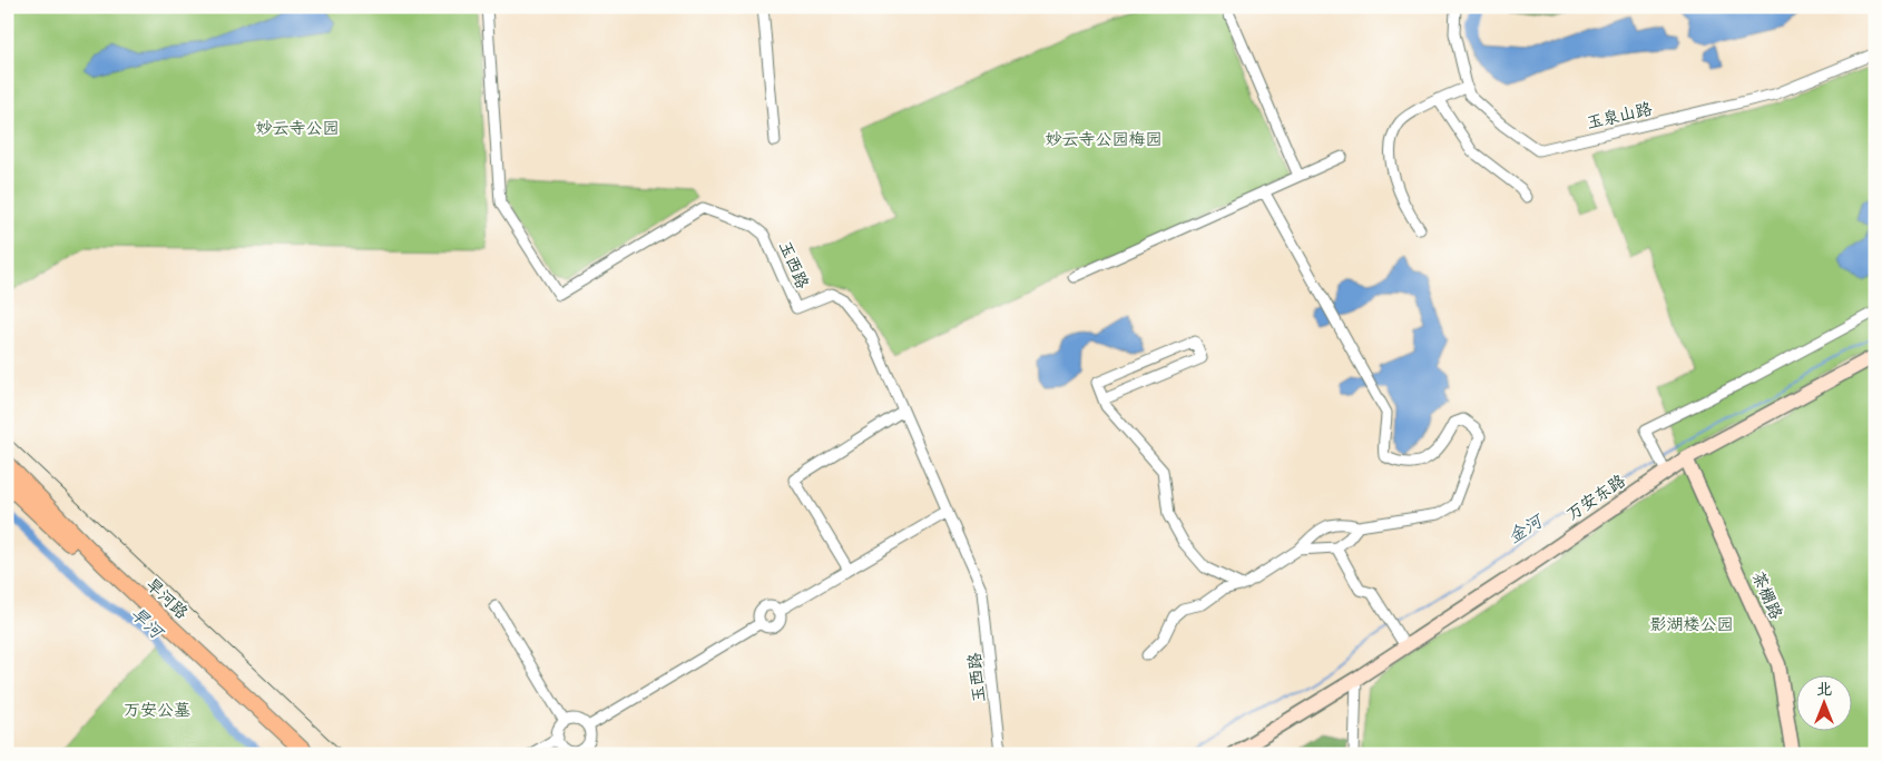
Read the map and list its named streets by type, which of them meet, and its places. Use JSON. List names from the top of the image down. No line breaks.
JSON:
{"streets":{"main road":["旱河路"],"street":["玉泉山路","玉西路","万安东路","茶棚路"]},"crossings":[["万安东路","茶棚路"]],"water":["金河","旱河"],"parks":["妙云寺公园","妙云寺公园梅园","影湖楼公园","万安公墓"],"north":"top"}
